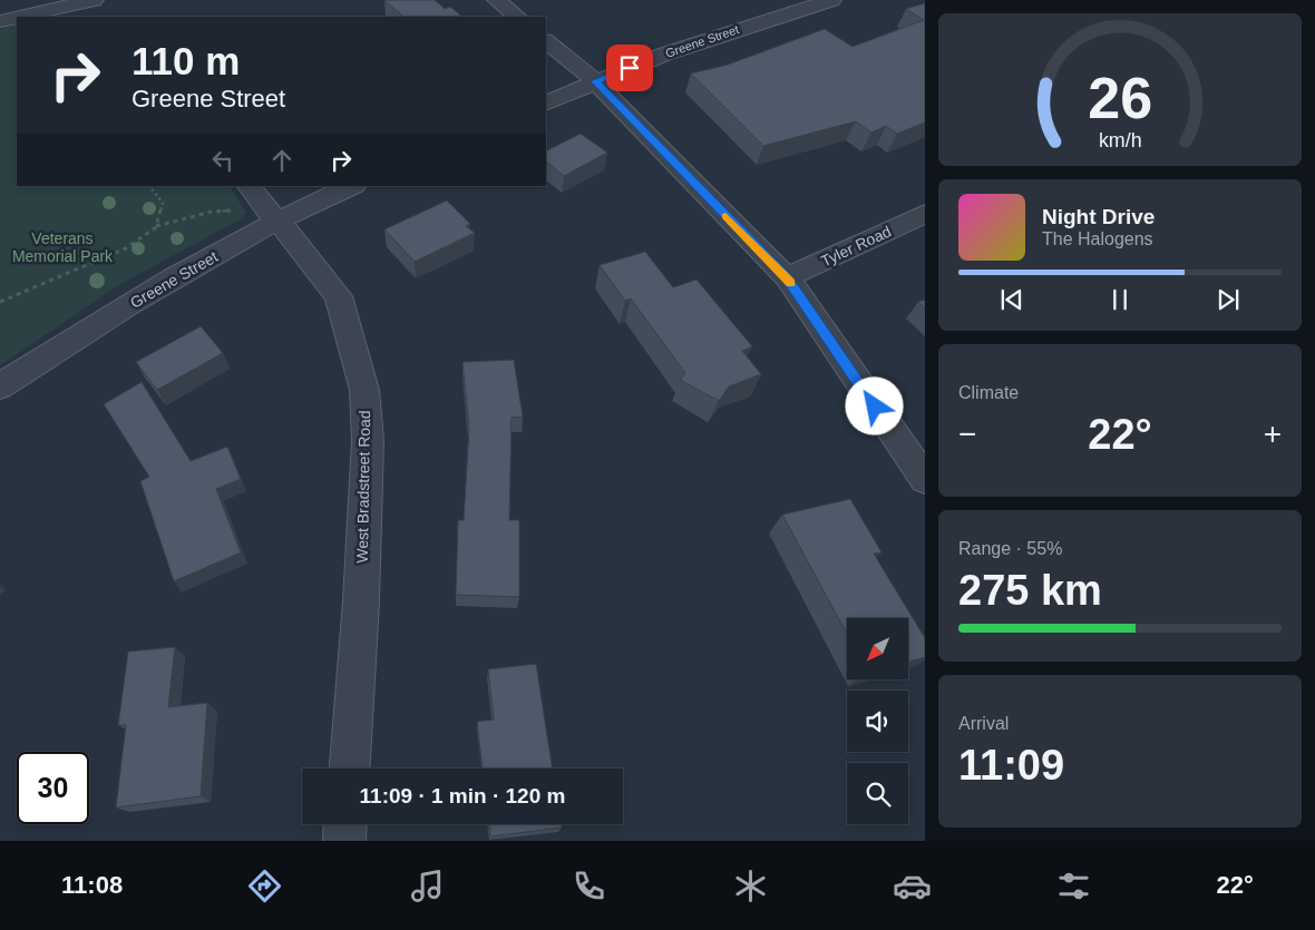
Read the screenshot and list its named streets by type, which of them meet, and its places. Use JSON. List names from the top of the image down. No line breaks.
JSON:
{"streets":{"street":["Greene Street","Tyler Road","West Bradstreet Road"]},"crossings":[["Greene Street","West Bradstreet Road"]],"parks":["Veterans Memorial Park"],"north":"bottom left","page":{"turn":["110 m","Greene Street"],"song":["Night Drive","The Halogens"],"tile":["Climate",["Range · 55%","275 km"],["Arrival","11:09"]],"heat":["−","22°","+"],"limit":"30","trip":"11:09 · 1 min · 120 m","tabs":["11:08","22°"],"gauge":["26","km/h"]}}
